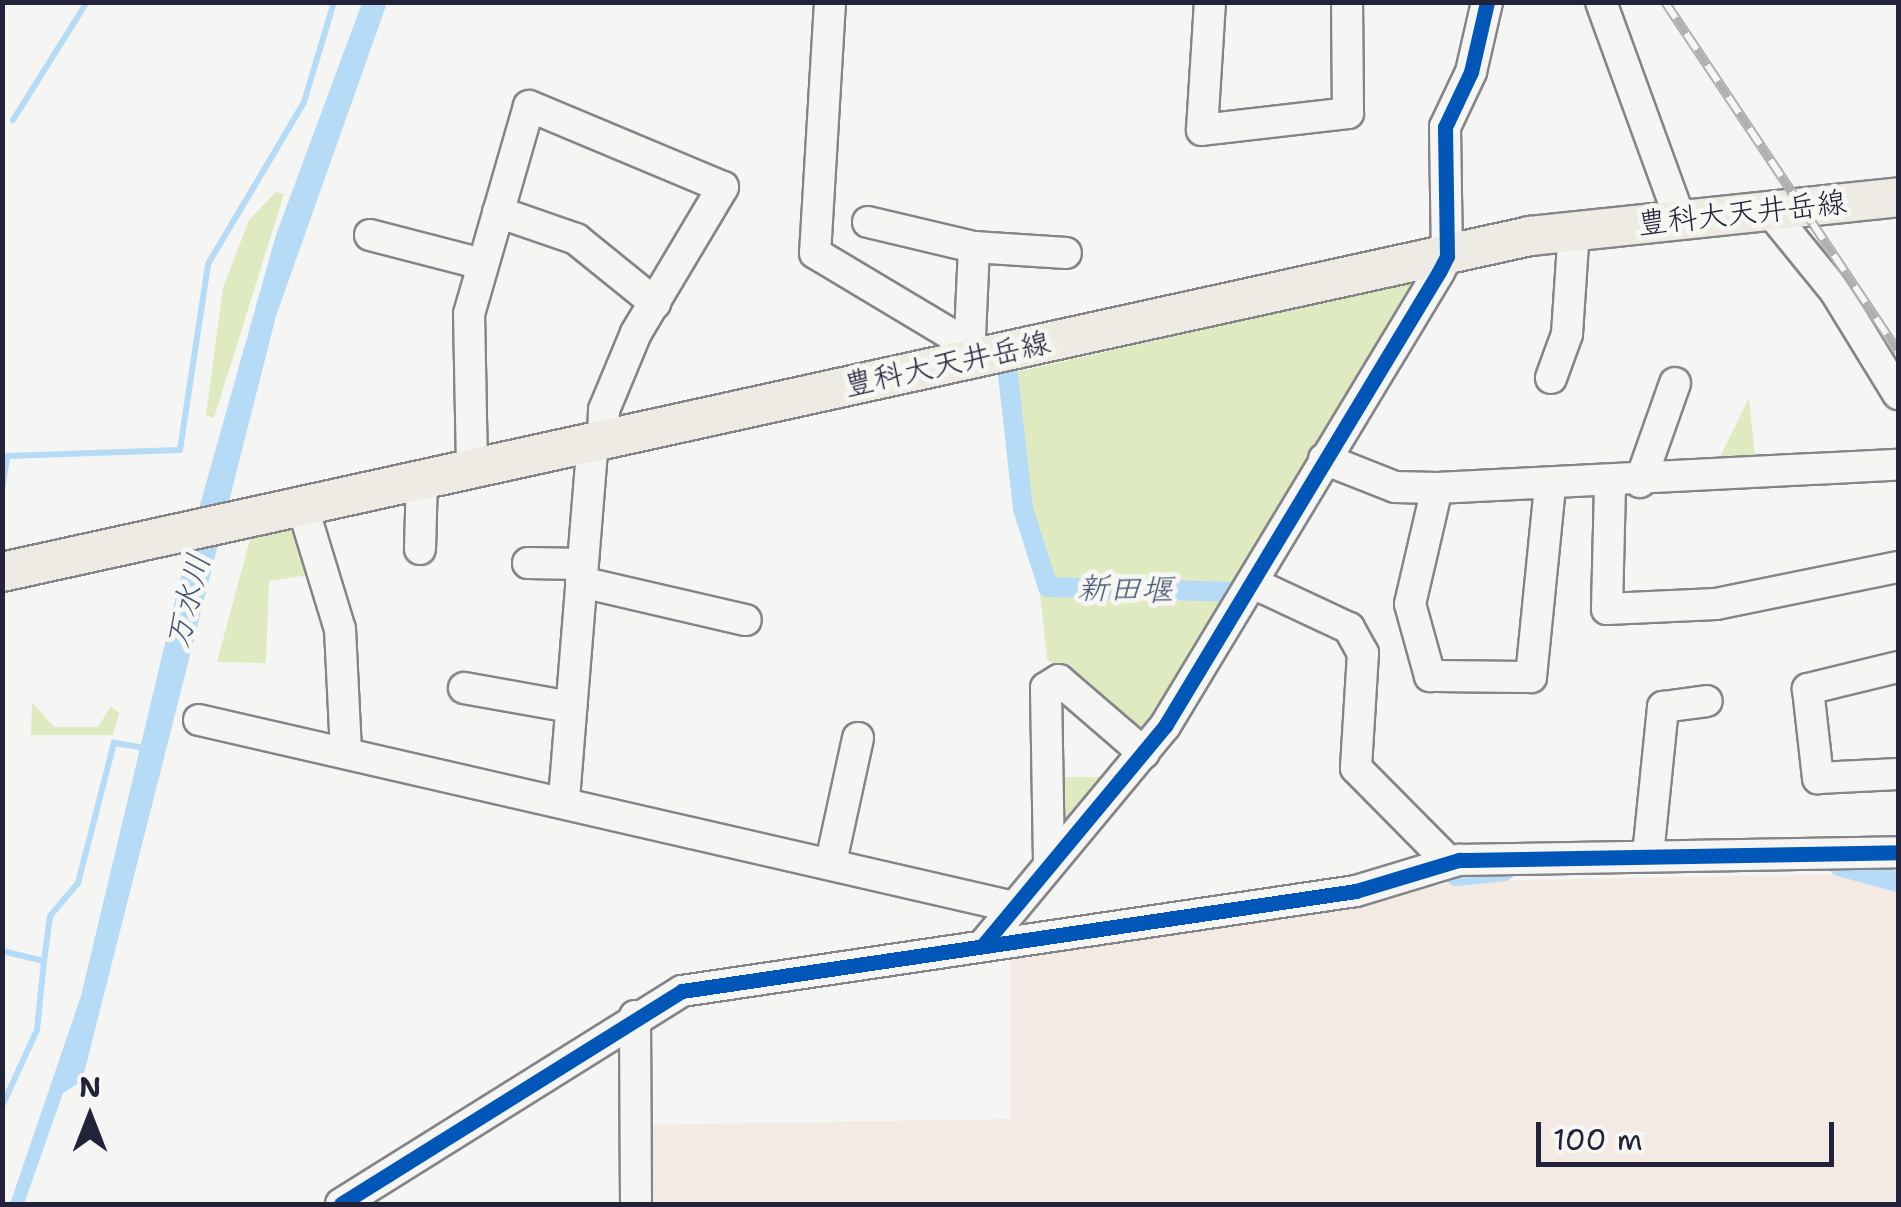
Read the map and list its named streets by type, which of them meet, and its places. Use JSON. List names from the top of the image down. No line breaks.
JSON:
{"streets":{"main road":["豊科大天井岳線"]},"water":["新田堰","万水川"],"scale_bar":"100 m","north":"top"}
